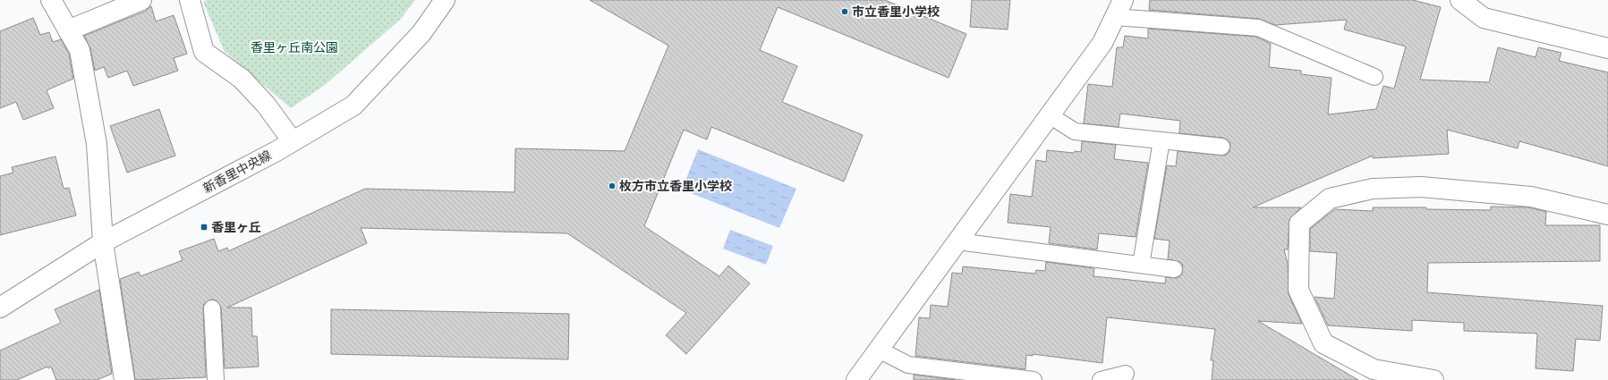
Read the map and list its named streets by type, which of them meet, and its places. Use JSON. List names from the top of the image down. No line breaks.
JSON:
{"streets":{"street":["新香里中央線"]},"parks":["香里ヶ丘南公園"],"places":{"other":["市立香里小学校","枚方市立香里小学校"],"transit":["香里ヶ丘"]}}
